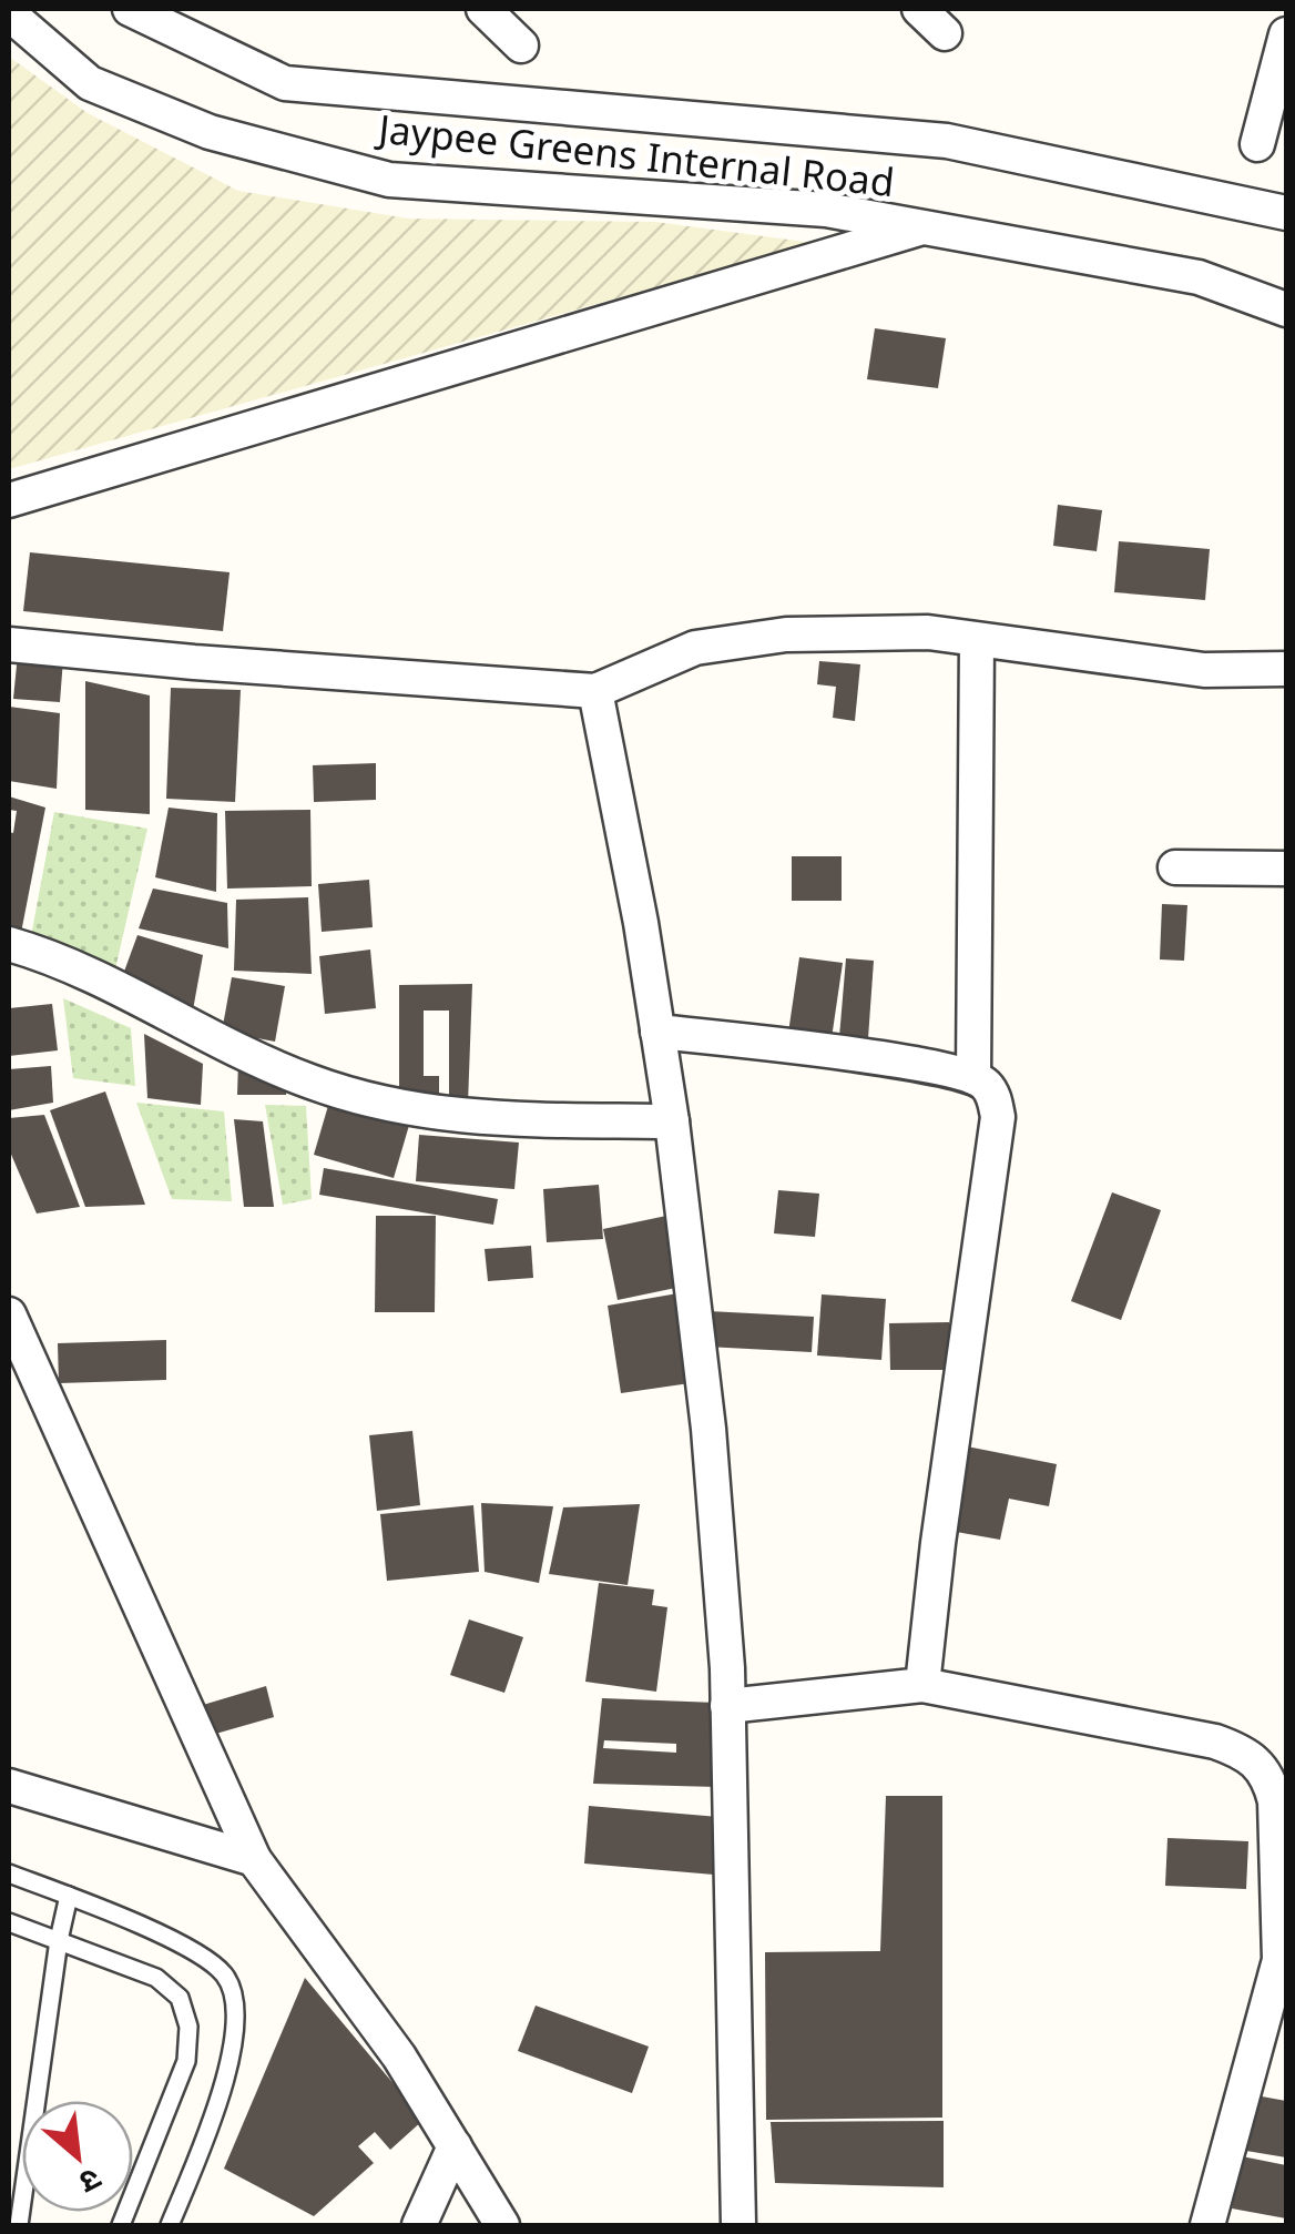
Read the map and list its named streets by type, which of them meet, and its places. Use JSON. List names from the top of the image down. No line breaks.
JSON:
{"streets":{"street":["Jaypee Greens Internal Road"]},"north":"bottom right"}
